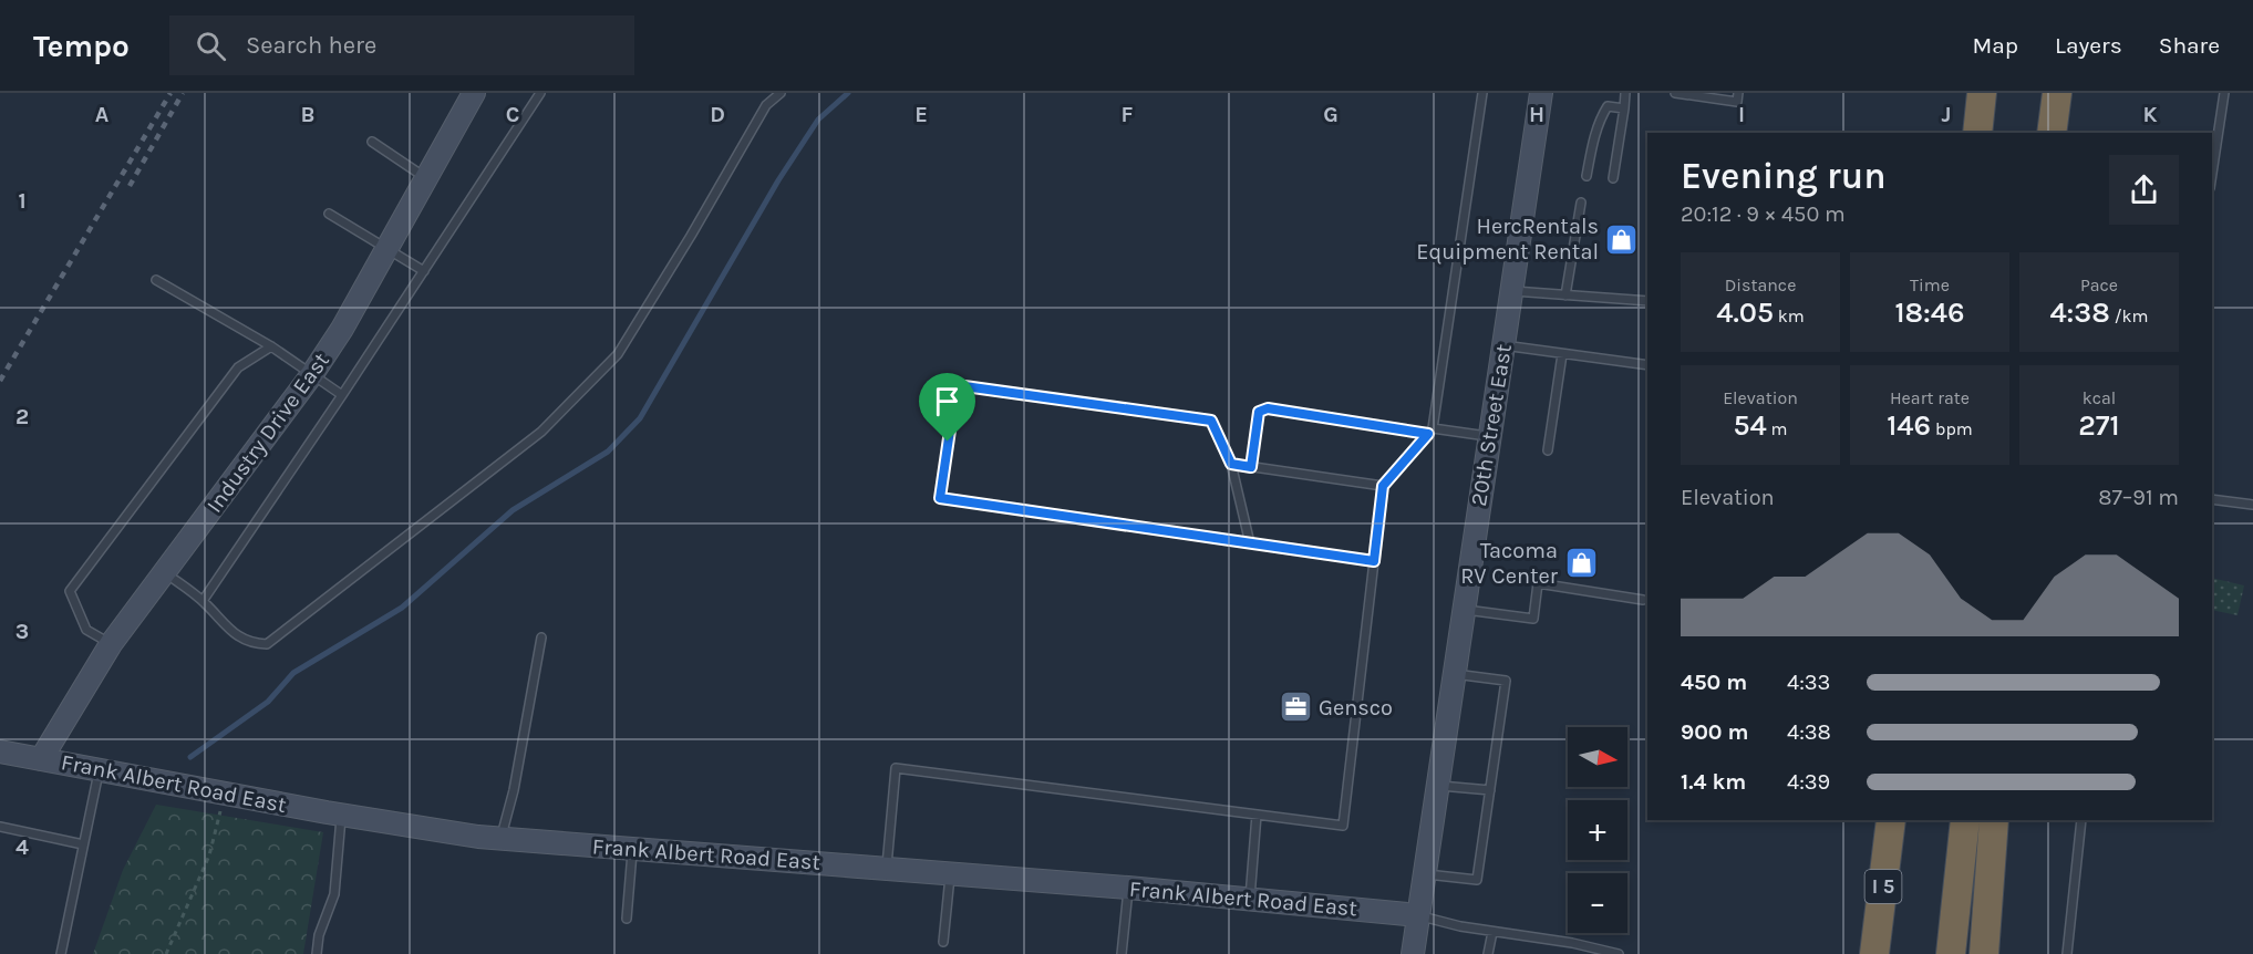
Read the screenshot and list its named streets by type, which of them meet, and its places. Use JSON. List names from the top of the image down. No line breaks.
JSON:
{"streets":{"highway":["I 5"],"street":["20th Street East","Industry Drive East","Frank Albert Road East"]},"crossings":[["20th Street East","Frank Albert Road East"],["Industry Drive East","Frank Albert Road East"]],"places":{"shop":["HercRentals Equipment Rental","Tacoma RV Center"],"office":["Gensco"]},"north":"right","page":{"header":"Tempo","search":"Search here","nav":["Map","Layers","Share"],"heading":["Evening run","20:12 · 9 × 450 m"],"stats":[["Distance","4.05 km"],["Time","18:46"],["Pace","4:38 /km"],["Elevation","54 m"],["Heart rate","146 bpm"],["kcal","271"]],"chart":["Elevation","87–91 m"],"list":[{"name":"450 m","note":"4:33"},{"name":"900 m","note":"4:38"},{"name":"1.4 km","note":"4:39"}],"map_buttons":["+","−"]},"grid":{"columns":["A","B","C","D","E","F","G","H","I","J","K"],"rows":["1","2","3","4"]}}
